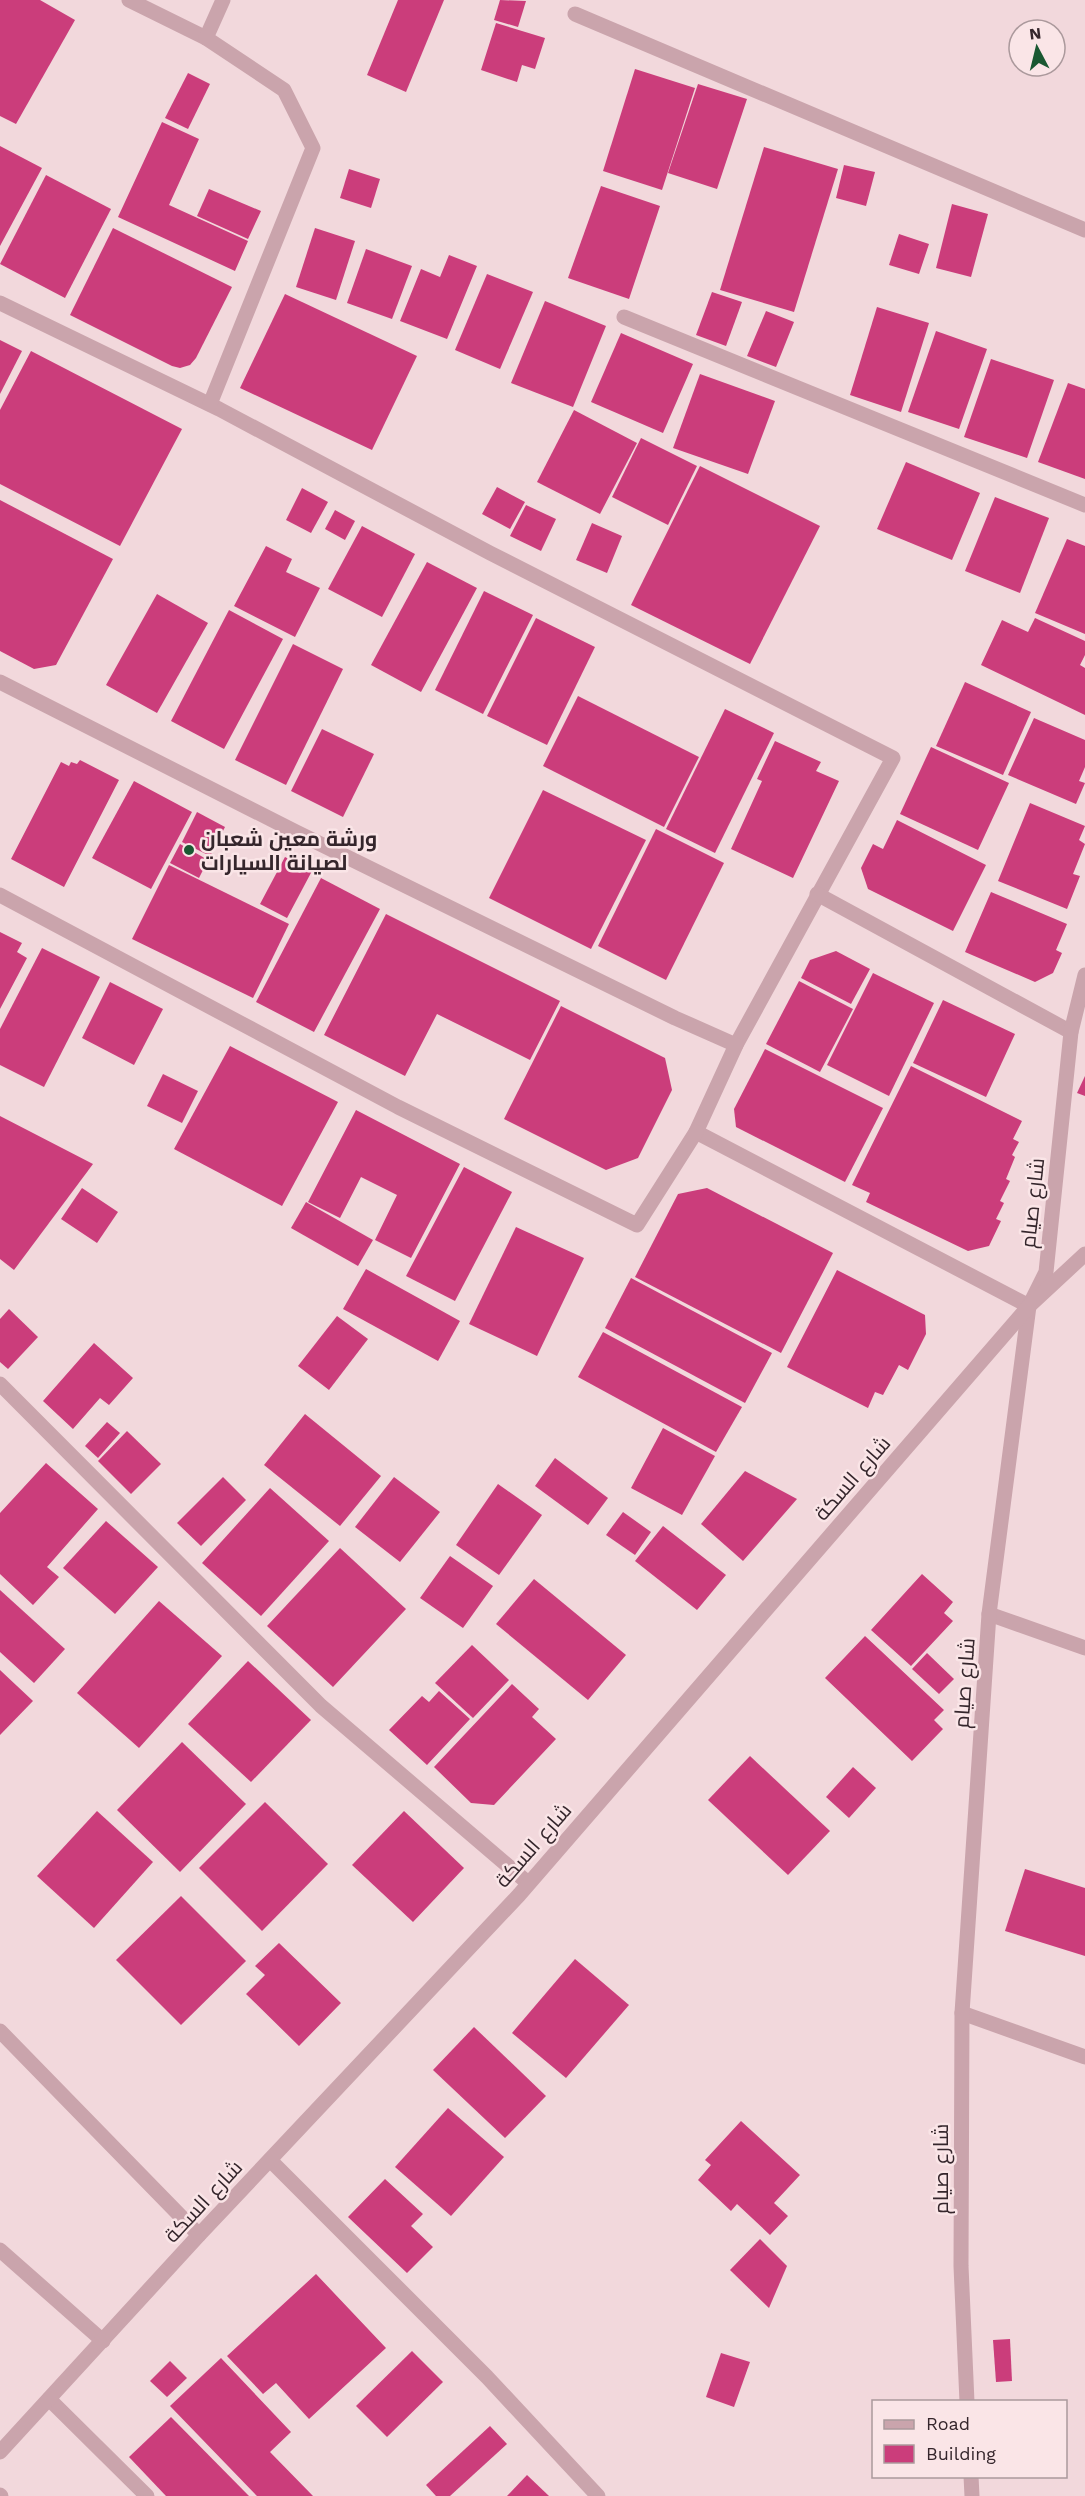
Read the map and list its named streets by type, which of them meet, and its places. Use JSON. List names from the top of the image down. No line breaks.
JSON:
{"streets":{"street":["شارع صيام","شارع السكة"]},"crossings":[["شارع صيام","شارع السكة"]],"places":["ورشة معين شعبان لصيانة السيارات"],"legend":["Road","Building"],"north":"top"}
